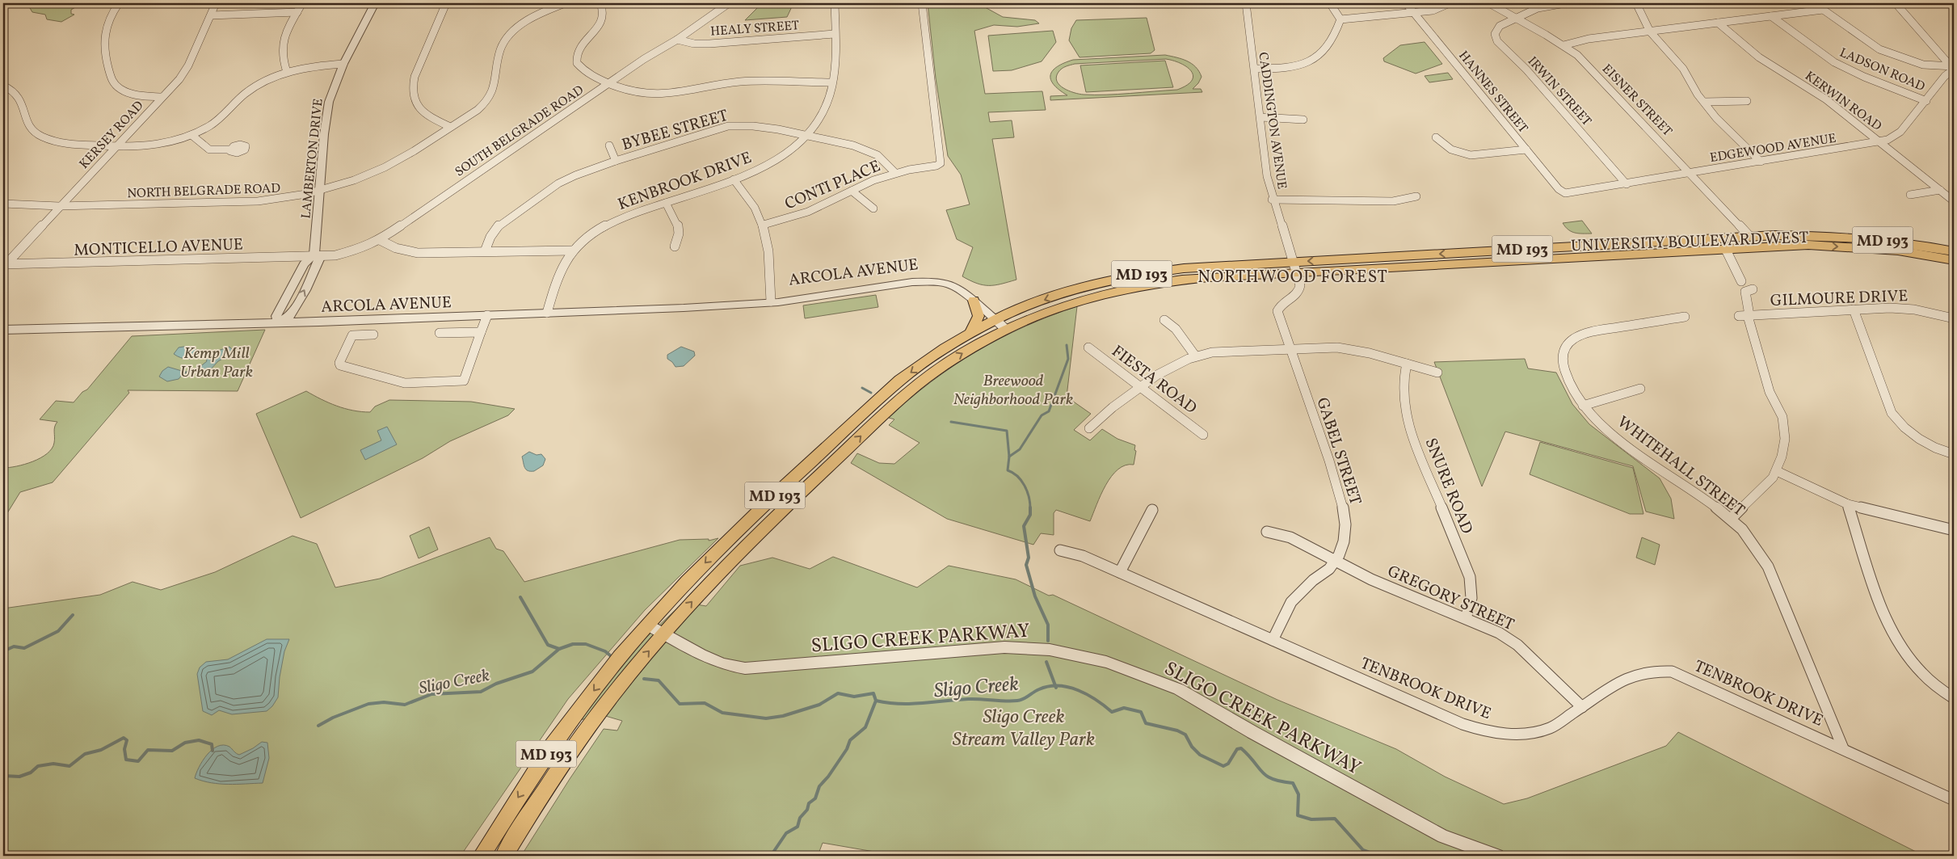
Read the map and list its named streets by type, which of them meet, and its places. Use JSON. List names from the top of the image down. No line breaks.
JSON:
{"streets":{"main road":["MD 193","UNIVERSITY BOULEVARD WEST"],"street":["HEALY STREET","LADSON ROAD","IRWIN STREET","HANNES STREET","EISNER STREET","KERWIN ROAD","CADDINGTON AVENUE","BYBEE STREET","SOUTH BELGRADE ROAD","KERSEY ROAD","EDGEWOOD AVENUE","LAMBERTON DRIVE","KENBROOK DRIVE","CONTI PLACE","NORTH BELGRADE ROAD","MONTICELLO AVENUE","ARCOLA AVENUE","GILMOURE DRIVE","FIESTA ROAD","GABEL STREET","WHITEHALL STREET","SNURE ROAD","GREGORY STREET","SLIGO CREEK PARKWAY","TENBROOK DRIVE"]},"crossings":[["HEALY STREET","SOUTH BELGRADE ROAD"],["HEALY STREET","KENBROOK DRIVE"],["LADSON ROAD","EDGEWOOD AVENUE"],["IRWIN STREET","EISNER STREET"],["IRWIN STREET","EDGEWOOD AVENUE"],["HANNES STREET","EDGEWOOD AVENUE"],["EISNER STREET","EDGEWOOD AVENUE"],["EISNER STREET","UNIVERSITY BOULEVARD WEST"],["KERWIN ROAD","EDGEWOOD AVENUE"],["CADDINGTON AVENUE","UNIVERSITY BOULEVARD WEST"],["CADDINGTON AVENUE","GABEL STREET"],["BYBEE STREET","KENBROOK DRIVE"],["BYBEE STREET","CONTI PLACE"],["SOUTH BELGRADE ROAD","LAMBERTON DRIVE"],["SOUTH BELGRADE ROAD","MONTICELLO AVENUE"],["KERSEY ROAD","NORTH BELGRADE ROAD"],["KERSEY ROAD","MONTICELLO AVENUE"],["LAMBERTON DRIVE","NORTH BELGRADE ROAD"],["LAMBERTON DRIVE","MONTICELLO AVENUE"],["LAMBERTON DRIVE","ARCOLA AVENUE"],["KENBROOK DRIVE","ARCOLA AVENUE"],["UNIVERSITY BOULEVARD WEST","ARCOLA AVENUE"],["UNIVERSITY BOULEVARD WEST","GABEL STREET"],["UNIVERSITY BOULEVARD WEST","SLIGO CREEK PARKWAY"],["GABEL STREET","GREGORY STREET"],["GABEL STREET","TENBROOK DRIVE"],["WHITEHALL STREET","TENBROOK DRIVE"],["SNURE ROAD","GREGORY STREET"],["GREGORY STREET","TENBROOK DRIVE"]],"districts":["NORTHWOOD FOREST"],"water":["Sligo Creek"],"parks":["Kemp Mill Urban Park","Breewood Neighborhood Park","Sligo Creek Stream Valley Park"]}
